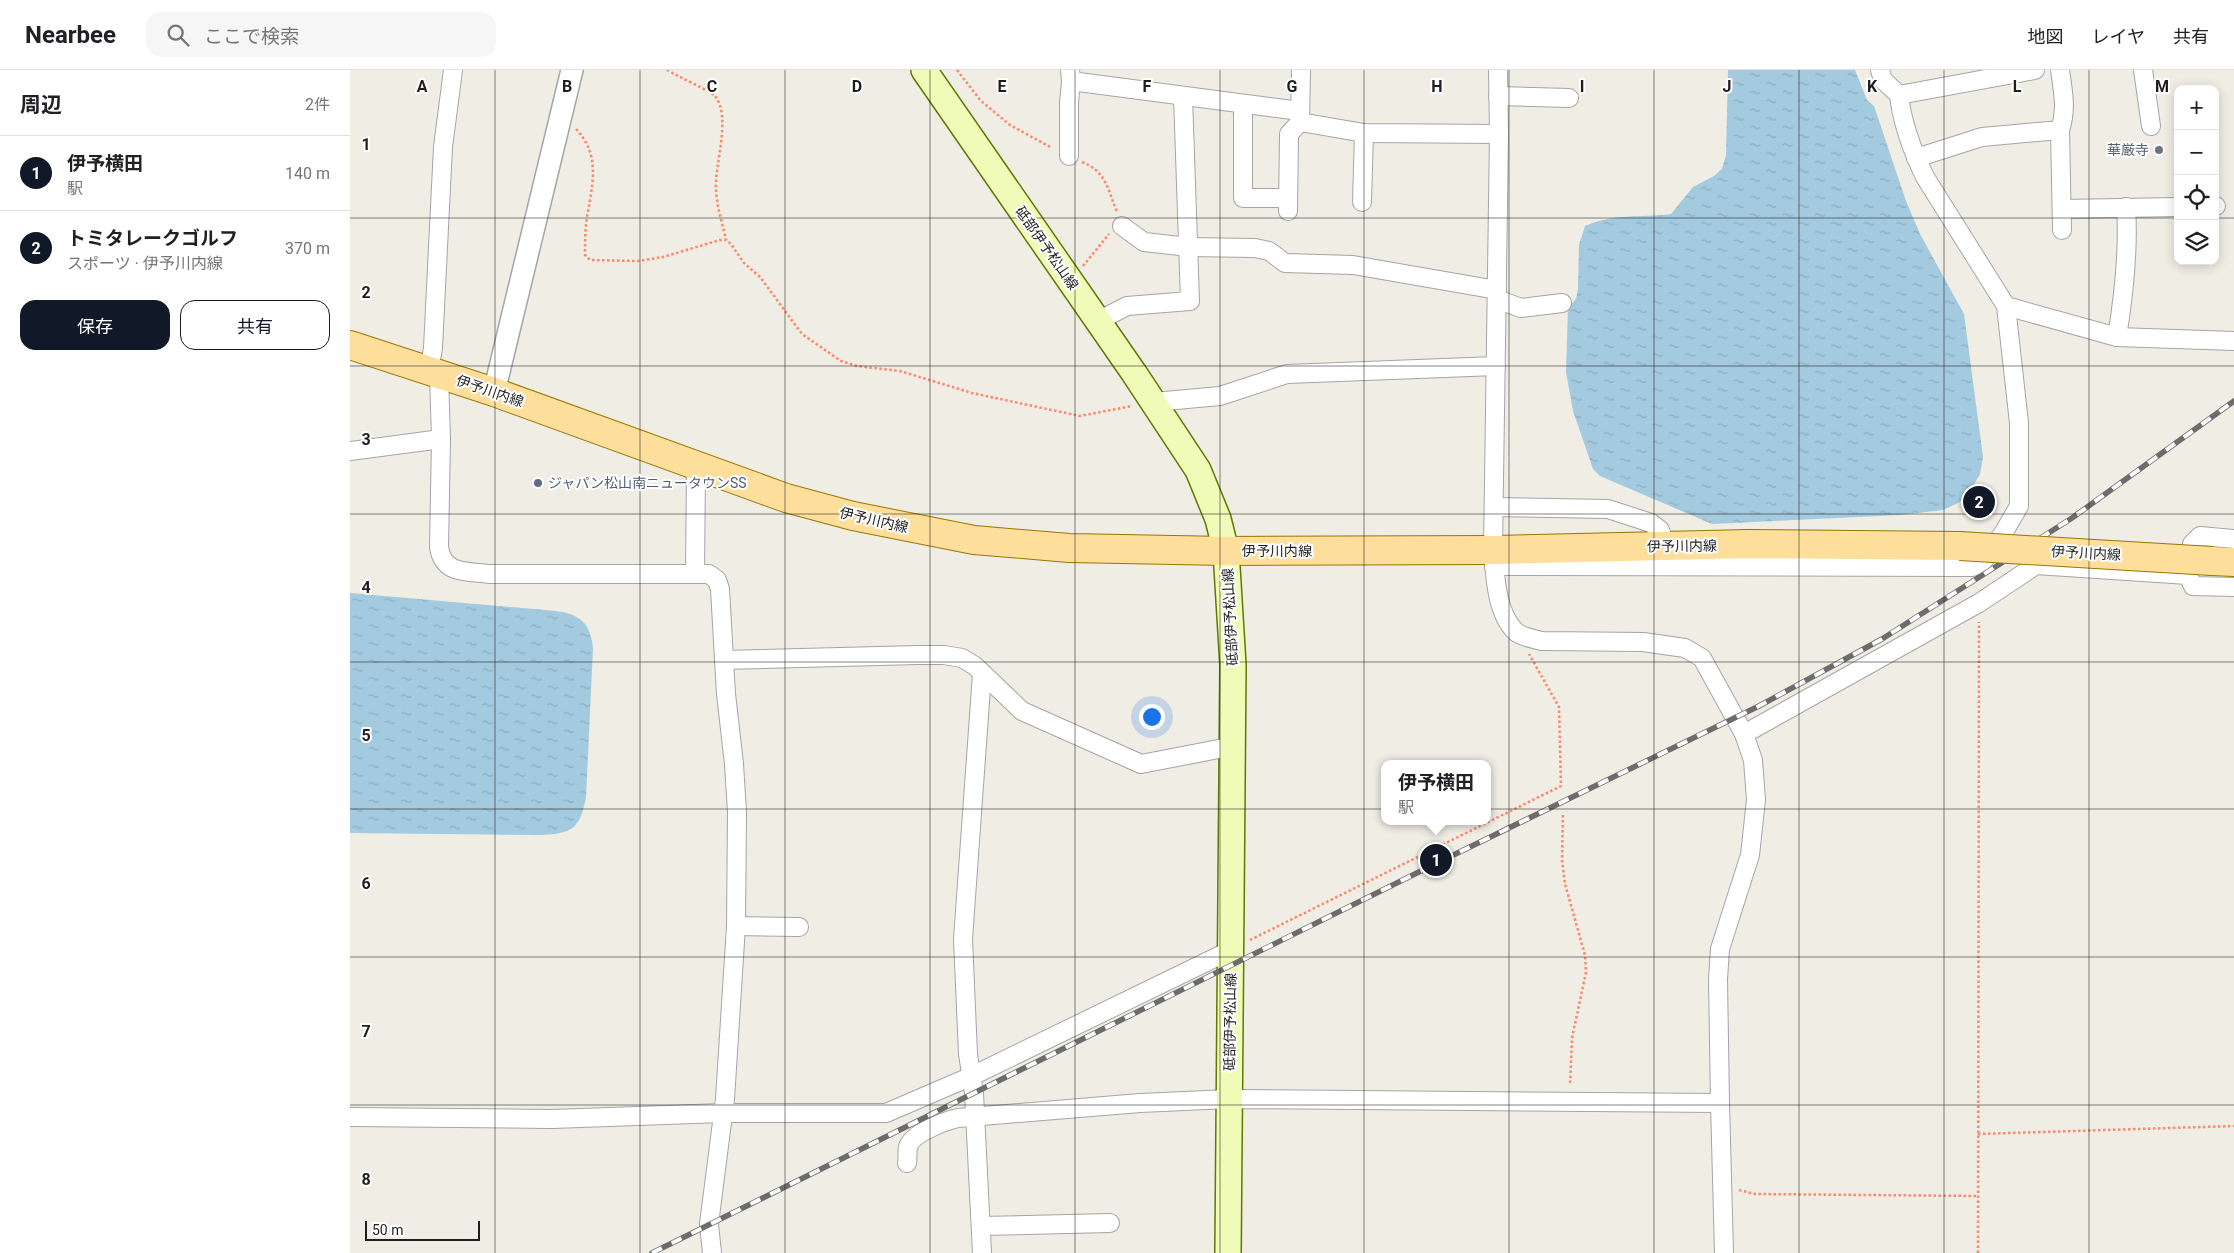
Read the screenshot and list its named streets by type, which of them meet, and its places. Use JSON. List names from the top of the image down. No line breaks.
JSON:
{"streets":{"main road":["砥部伊予松山線","伊予川内線"]},"crossings":[["砥部伊予松山線","伊予川内線"]],"places":["華厳寺","ジャパン松山南ニュータウンSS"],"scale_bar":"50 m","page":{"header":"Nearbee","search":"ここで検索","nav":["地図","レイヤ","共有"],"heading":["周辺","2件"],"map_buttons":["+","−"],"list":[{"mark":"1","name":"伊予横田","note":"駅","value":"140 m"},{"mark":"2","name":"トミタレークゴルフ","note":"スポーツ · 伊予川内線","value":"370 m"}],"buttons":["保存","共有"],"pins":["2","1"],"popup":["伊予横田","駅"],"scale":"50 m"},"grid":{"columns":["A","B","C","D","E","F","G","H","I","J","K","L","M"],"rows":["1","2","3","4","5","6","7","8"]}}
